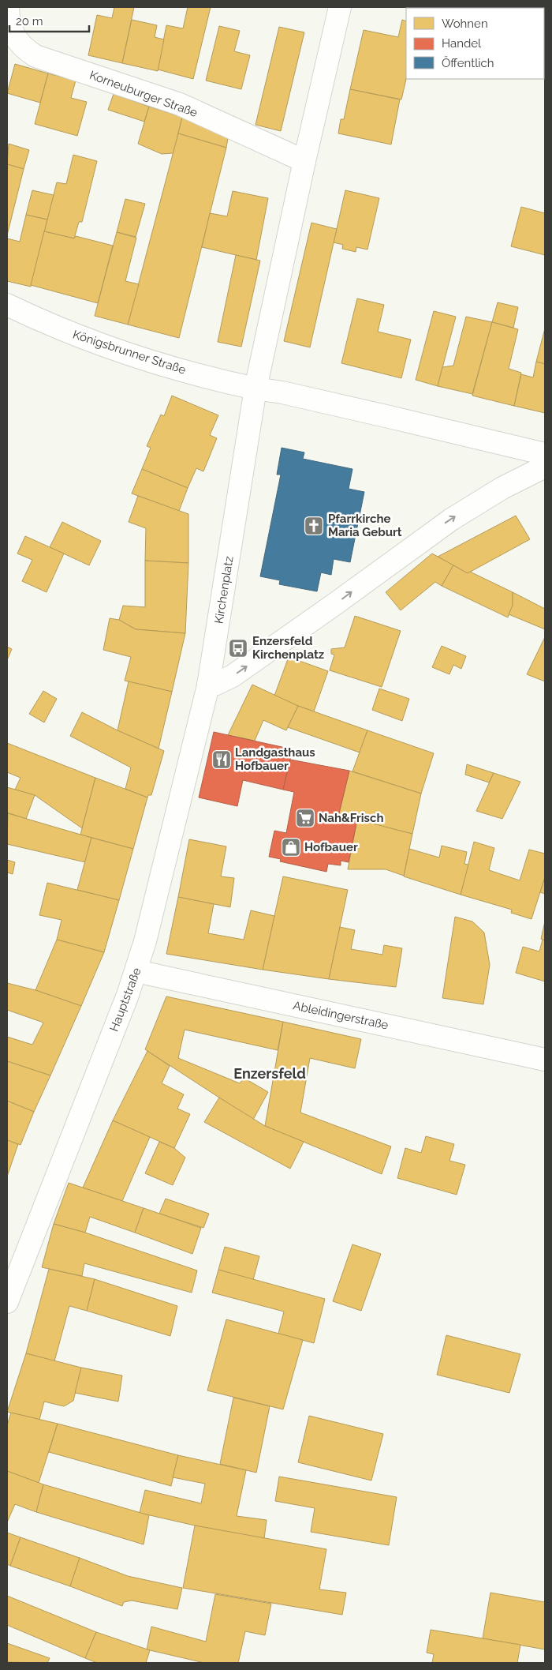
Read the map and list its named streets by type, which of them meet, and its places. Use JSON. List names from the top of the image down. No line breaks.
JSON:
{"streets":{"street":["Korneuburger Straße","Königsbrunner Straße","Kirchenplatz","Hauptstraße","Ableidingerstraße"]},"crossings":[["Königsbrunner Straße","Kirchenplatz"],["Kirchenplatz","Hauptstraße"],["Hauptstraße","Ableidingerstraße"]],"districts":["Enzersfeld"],"places":{"church":["Pfarrkirche Maria Geburt"],"bus stop":["Enzersfeld Kirchenplatz"],"restaurant":["Landgasthaus Hofbauer"],"supermarket":["Nah&Frisch"],"shop":["Hofbauer"]},"legend":["Wohnen","Handel","Öffentlich"],"scale_bar":"20 m"}
